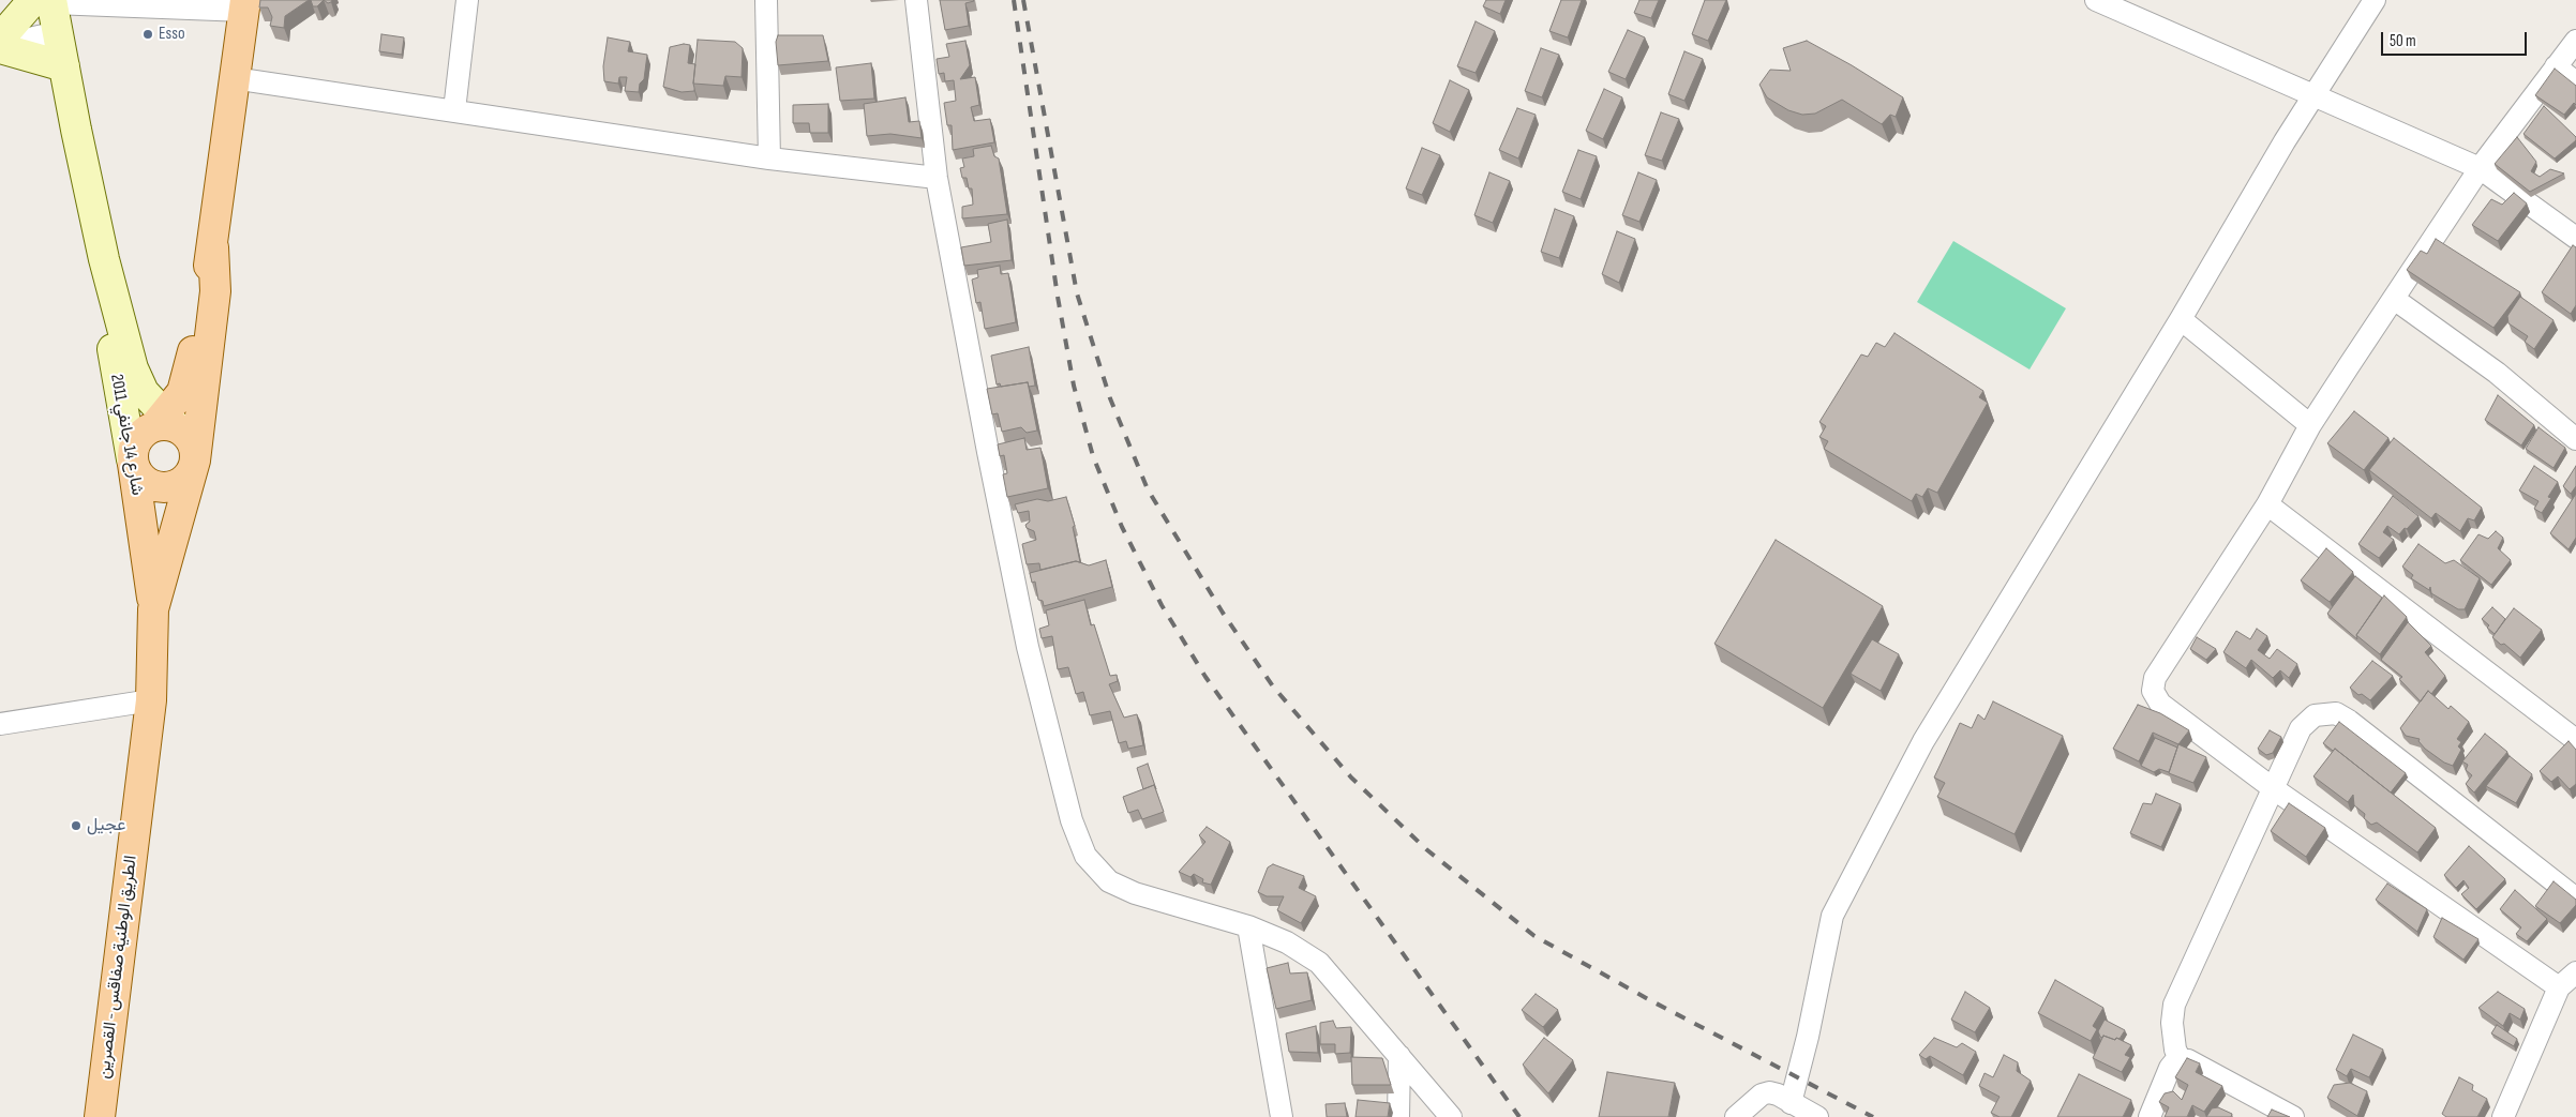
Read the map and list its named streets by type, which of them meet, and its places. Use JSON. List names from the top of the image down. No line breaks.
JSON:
{"streets":{"main road":["شارع 14 جانفي 2011","الطريق الوطنية صفاقس - القصرين"]},"crossings":[["شارع 14 جانفي 2011","الطريق الوطنية صفاقس - القصرين"]],"places":["Esso","عجيل"],"scale_bar":"50 m"}
